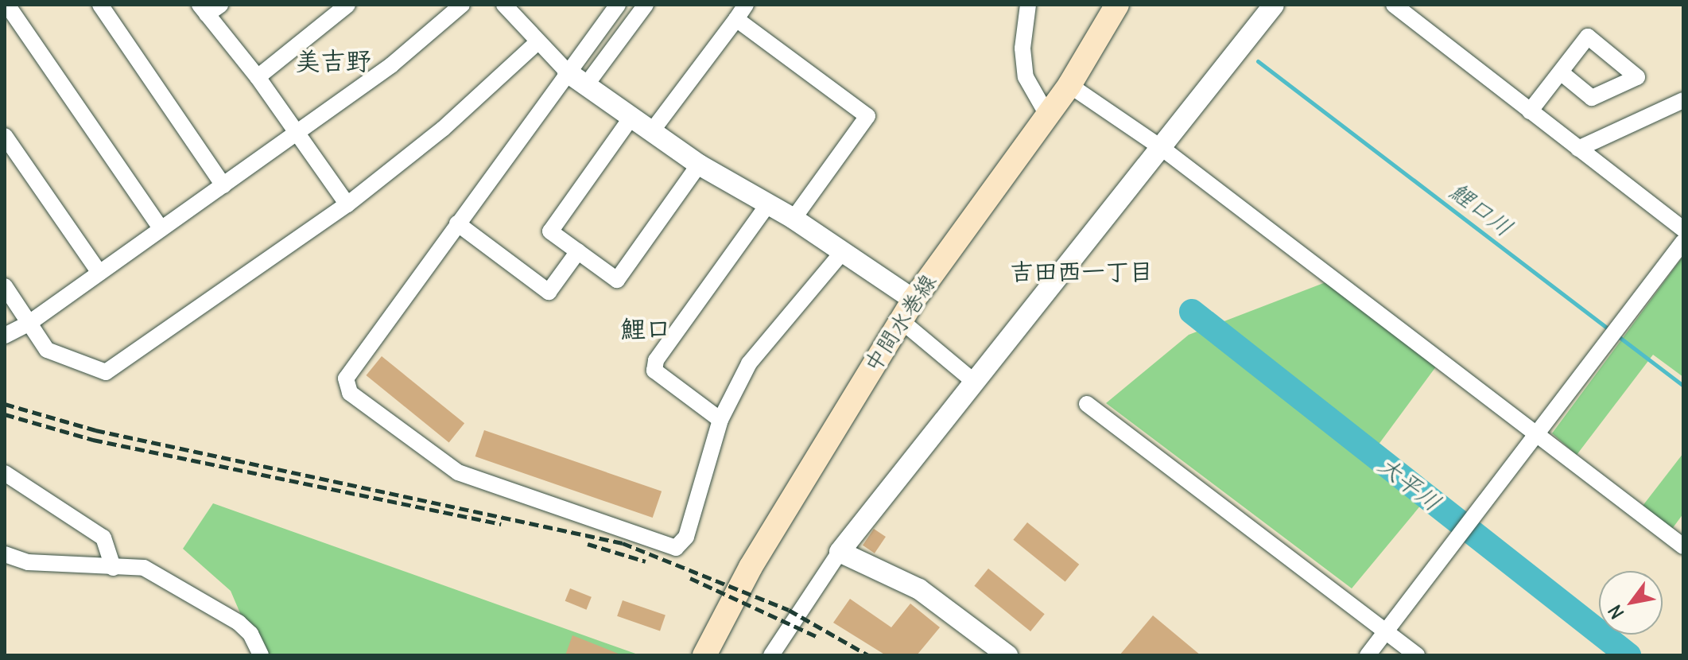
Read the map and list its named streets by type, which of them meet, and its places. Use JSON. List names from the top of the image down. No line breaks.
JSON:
{"streets":{"main road":["中間水巻線"]},"districts":["美吉野","吉田西一丁目","鯉口"],"water":["鯉口川","大平川"],"north":"bottom left"}
